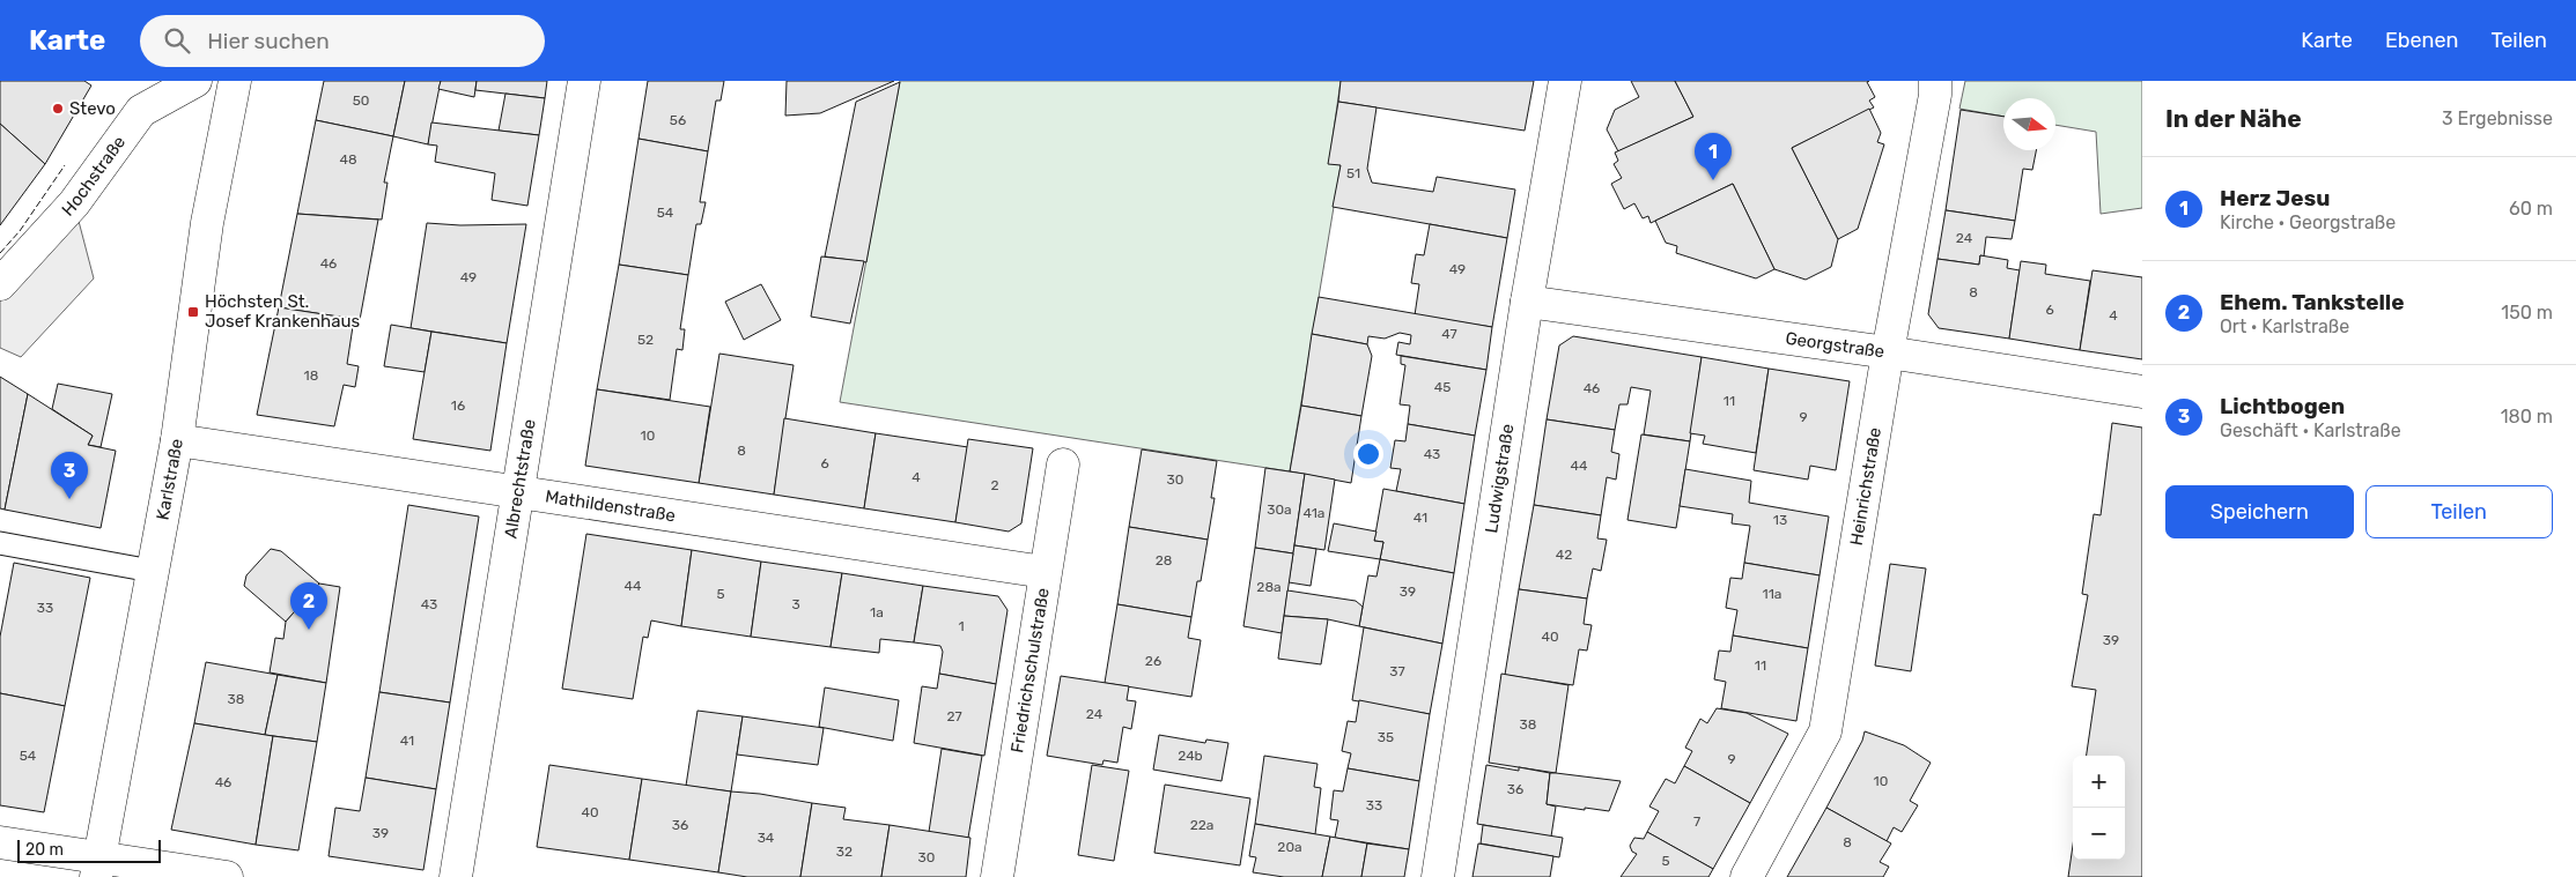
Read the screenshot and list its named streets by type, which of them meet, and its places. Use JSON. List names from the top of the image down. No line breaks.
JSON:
{"streets":{"street":["Hochstraße","Georgstraße","Ludwigstraße","Karlstraße","Albrechtstraße","Heinrichstraße","Mathildenstraße","Friedrichschulstraße"]},"crossings":[["Georgstraße","Ludwigstraße"],["Georgstraße","Heinrichstraße"],["Karlstraße","Mathildenstraße"],["Albrechtstraße","Mathildenstraße"],["Mathildenstraße","Friedrichschulstraße"]],"places":{"other":["Stevo"],"transit":["Höchsten St. Josef Krankenhaus"]},"house_numbers":["50","56","48","51","54","24","46","49","49","8","6","4","47","52","18","45","46","11","16","9","10","8","43","6","44","4","30","2","30a","41a","41","13","42","28","44","28a","39","5","11a","43","3","33","1a","1","40","39","26","11","37","38","24","27","38","35","41","54","24b","9","10","46","36","33","40","7","36","22a","39","34","8","20a","32","30","5"],"scale_bar":"20 m","north":"right","page":{"header":"Karte","search":"Hier suchen","nav":["Karte","Ebenen","Teilen"],"heading":["In der Nähe","3 Ergebnisse"],"pins":["1","3","2"],"list":[{"mark":"1","name":"Herz Jesu","note":"Kirche · Georgstraße","value":"60 m"},{"mark":"2","name":"Ehem. Tankstelle","note":"Ort · Karlstraße","value":"150 m"},{"mark":"3","name":"Lichtbogen","note":"Geschäft · Karlstraße","value":"180 m"}],"buttons":["Speichern","Teilen"],"map_buttons":["+","−"],"scale":"20 m"}}
